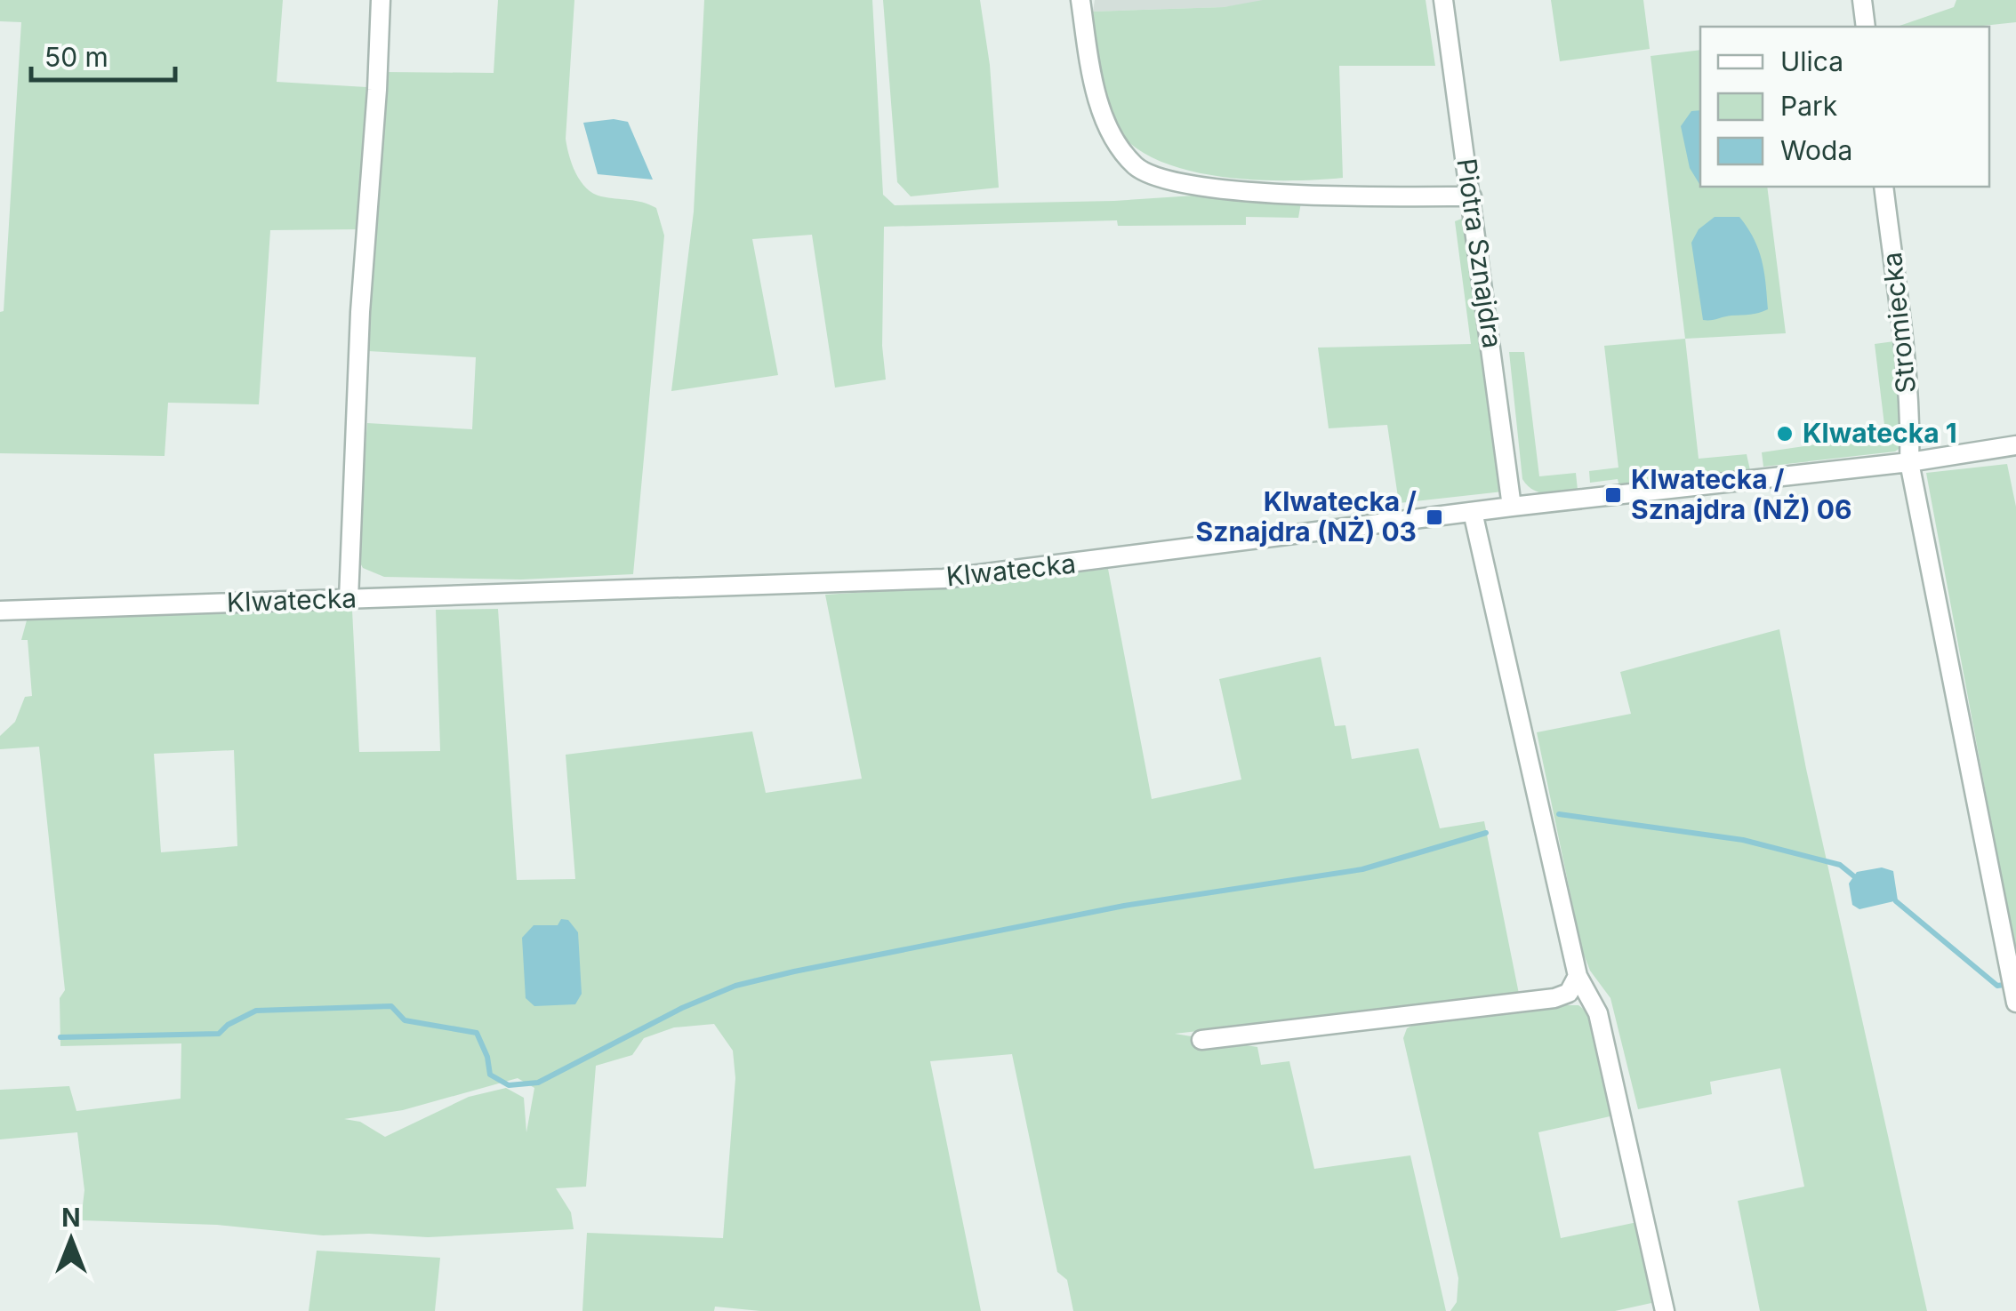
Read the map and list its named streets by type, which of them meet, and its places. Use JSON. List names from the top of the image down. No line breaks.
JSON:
{"streets":{"street":["Piotra Sznajdra","Stromiecka","Klwatecka"]},"crossings":[["Piotra Sznajdra","Klwatecka"],["Stromiecka","Klwatecka"]],"places":{"other":["Klwatecka 1"],"transit":["Klwatecka / Sznajdra (NŻ) 06","Klwatecka / Sznajdra (NŻ) 03"]},"legend":["Ulica","Park","Woda"],"scale_bar":"50 m","north":"top"}
